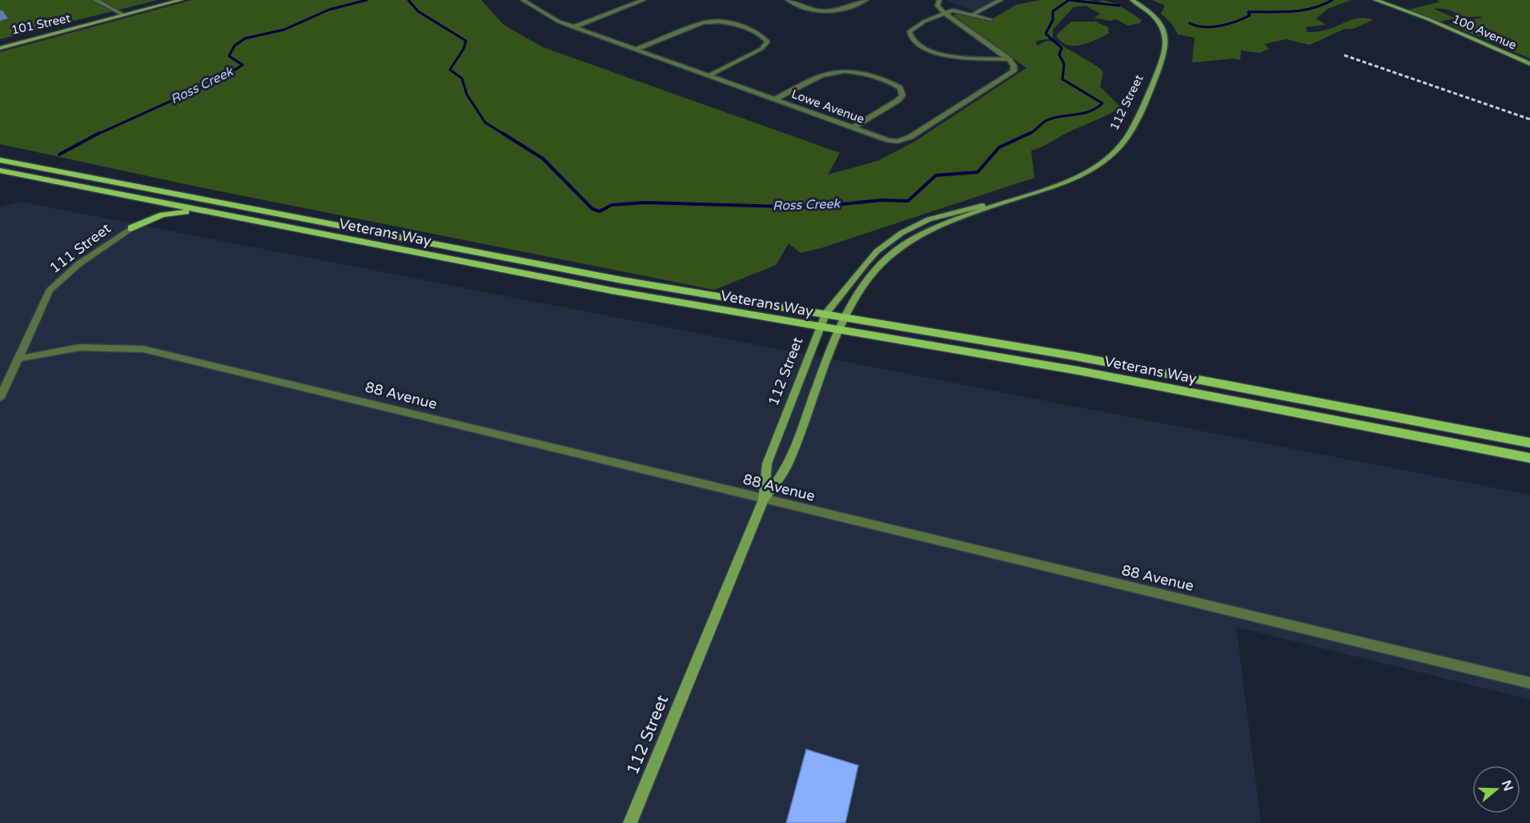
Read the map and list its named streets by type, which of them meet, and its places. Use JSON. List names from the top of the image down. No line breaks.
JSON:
{"streets":{"main road":["101 Street","100 Avenue","112 Street","Veterans Way"],"street":["Lowe Avenue","111 Street","88 Avenue"]},"crossings":[["112 Street","Veterans Way"],["112 Street","88 Avenue"],["111 Street","88 Avenue"]],"water":["Ross Creek"],"north":"right"}
